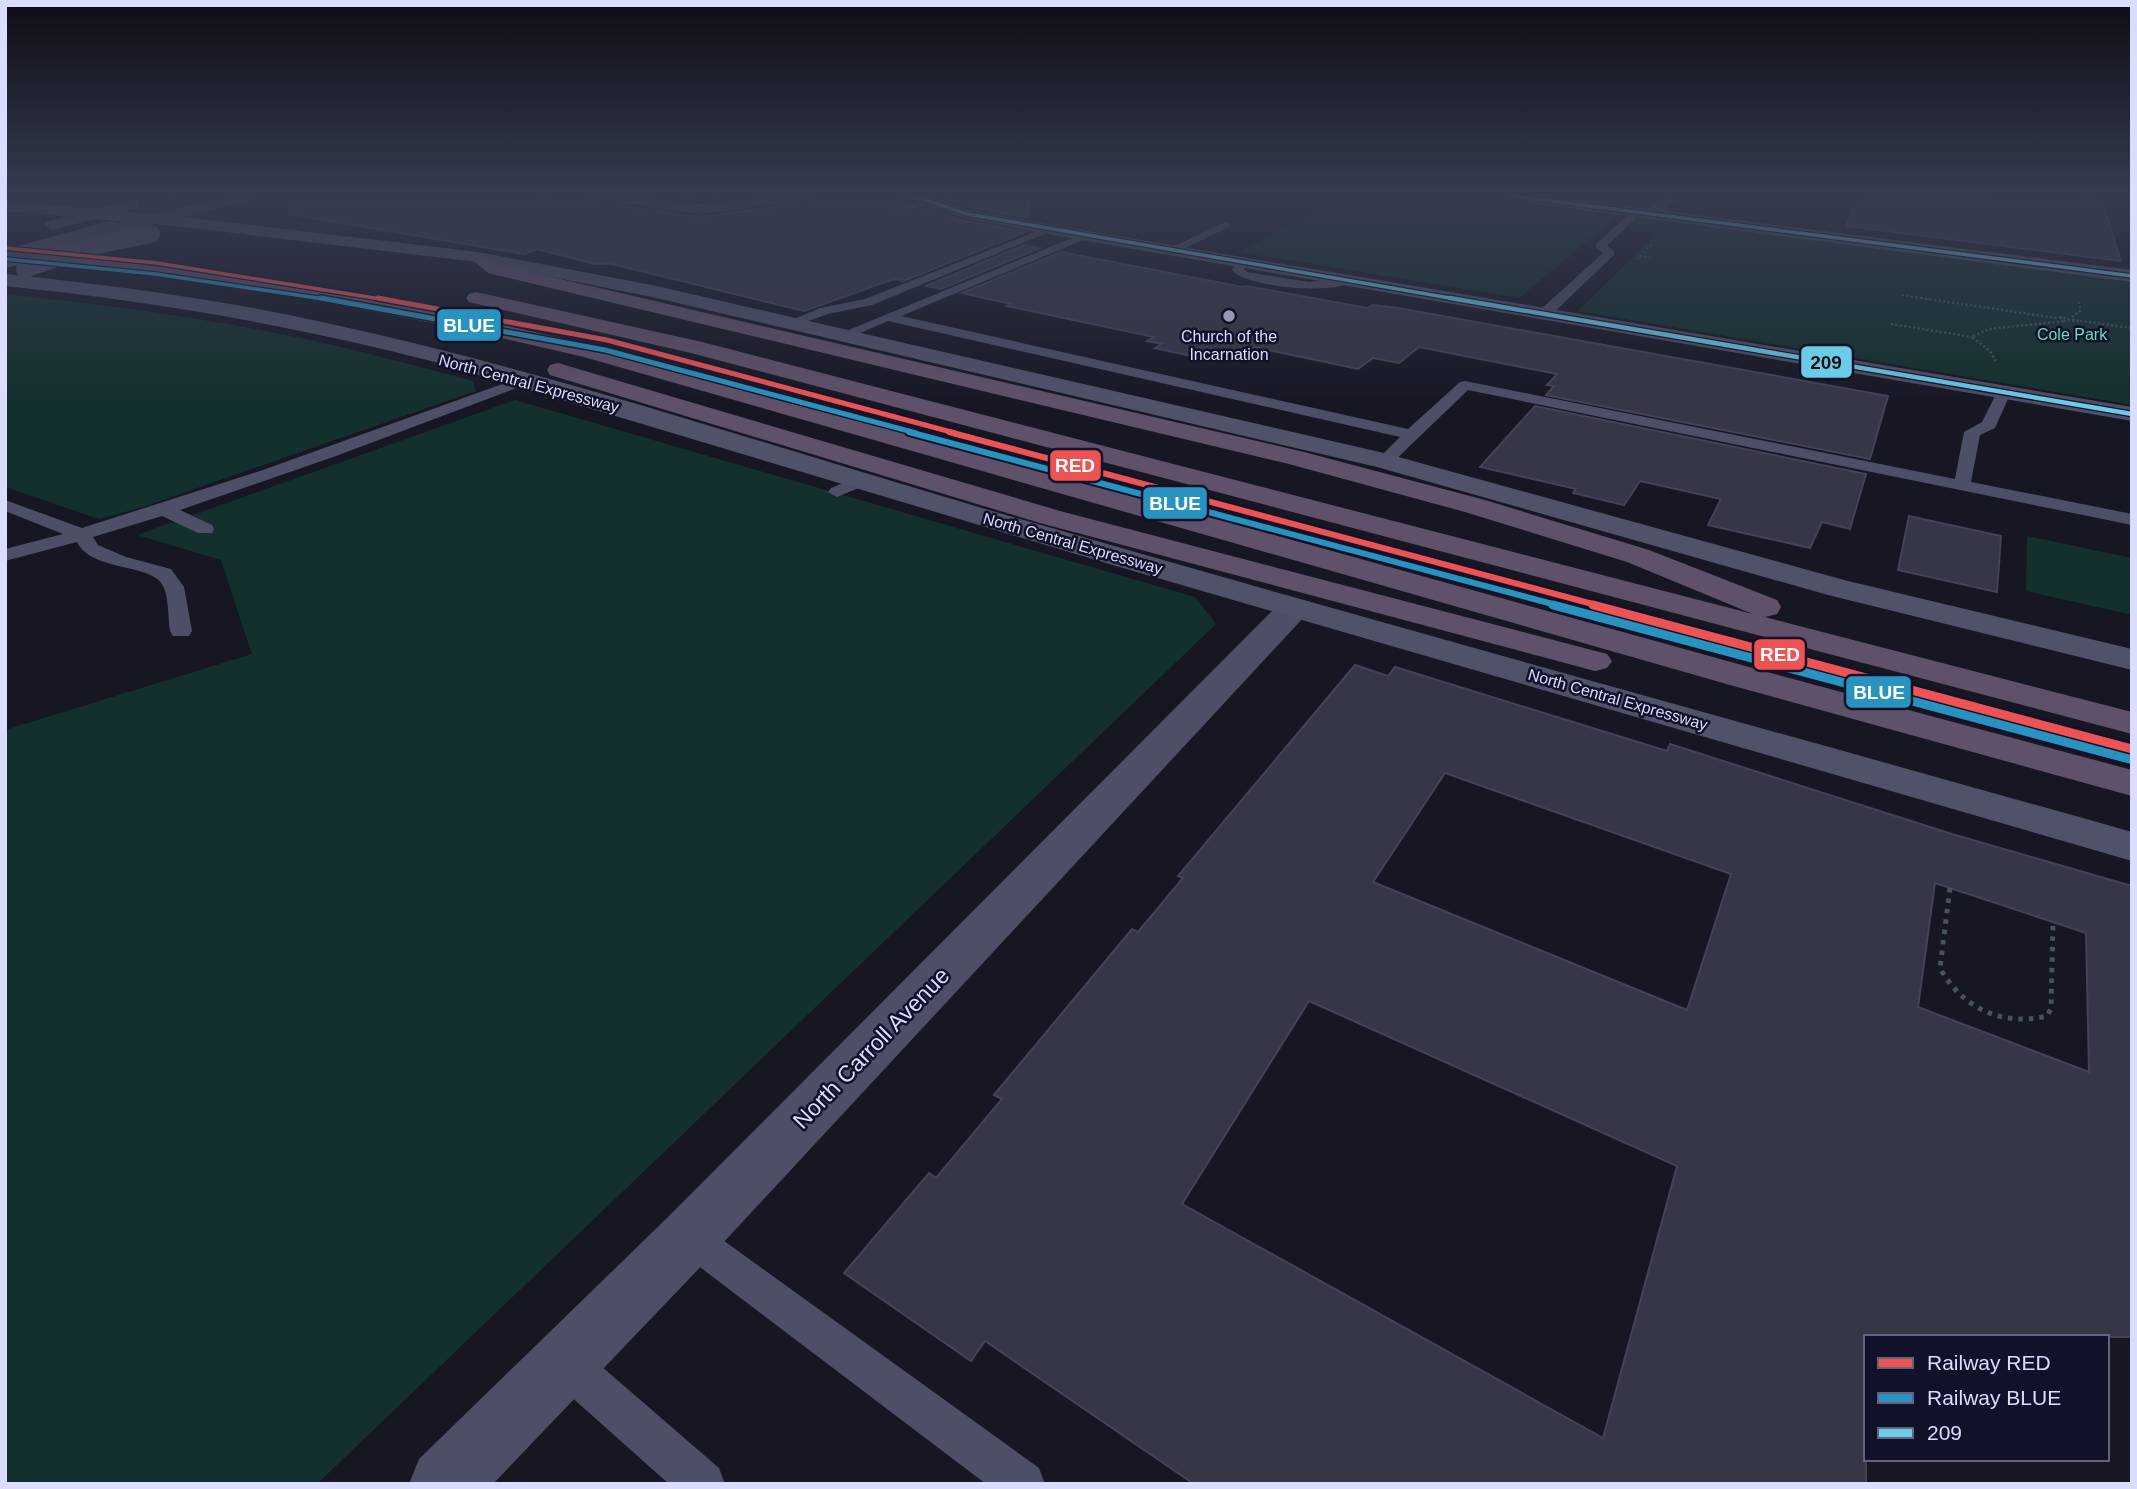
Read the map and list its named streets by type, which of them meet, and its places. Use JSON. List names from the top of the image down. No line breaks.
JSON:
{"streets":{"main road":["North Central Expressway"],"street":["North Carroll Avenue"]},"crossings":[["North Central Expressway","North Carroll Avenue"]],"parks":["Cole Park"],"places":["Church of the Incarnation"],"lines":["rail line RED","rail line BLUE","transit line 209"],"legend":["Railway RED","Railway BLUE","209"]}
